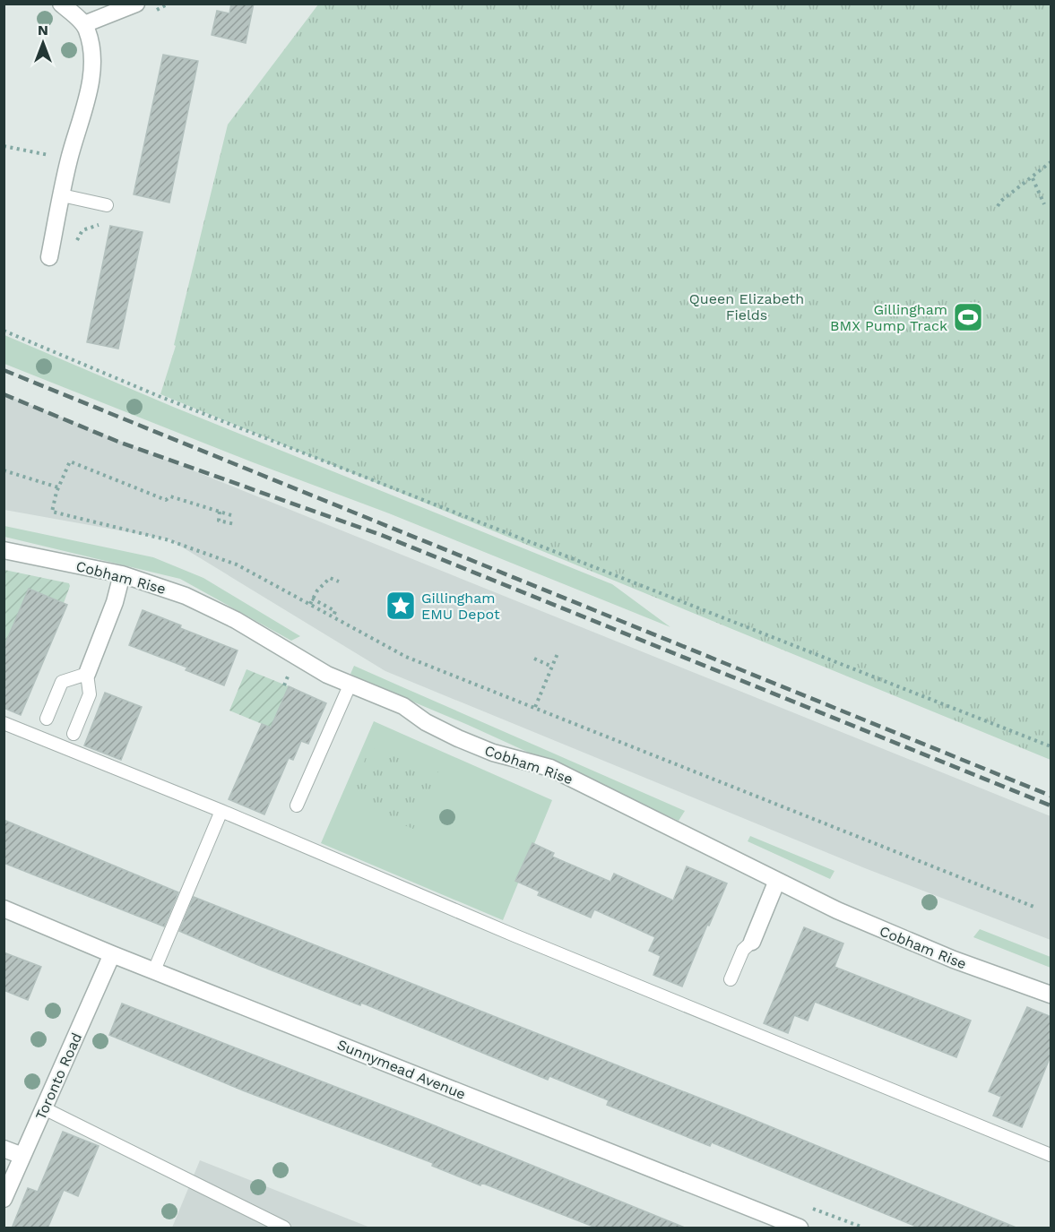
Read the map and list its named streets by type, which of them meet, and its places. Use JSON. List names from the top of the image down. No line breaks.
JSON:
{"streets":{"street":["Cobham Rise","Sunnymead Avenue","Toronto Road"]},"crossings":[["Sunnymead Avenue","Toronto Road"]],"parks":["Queen Elizabeth Fields"],"places":{"sports":["Gillingham BMX Pump Track"],"place":["Gillingham EMU Depot"]},"north":"top"}
